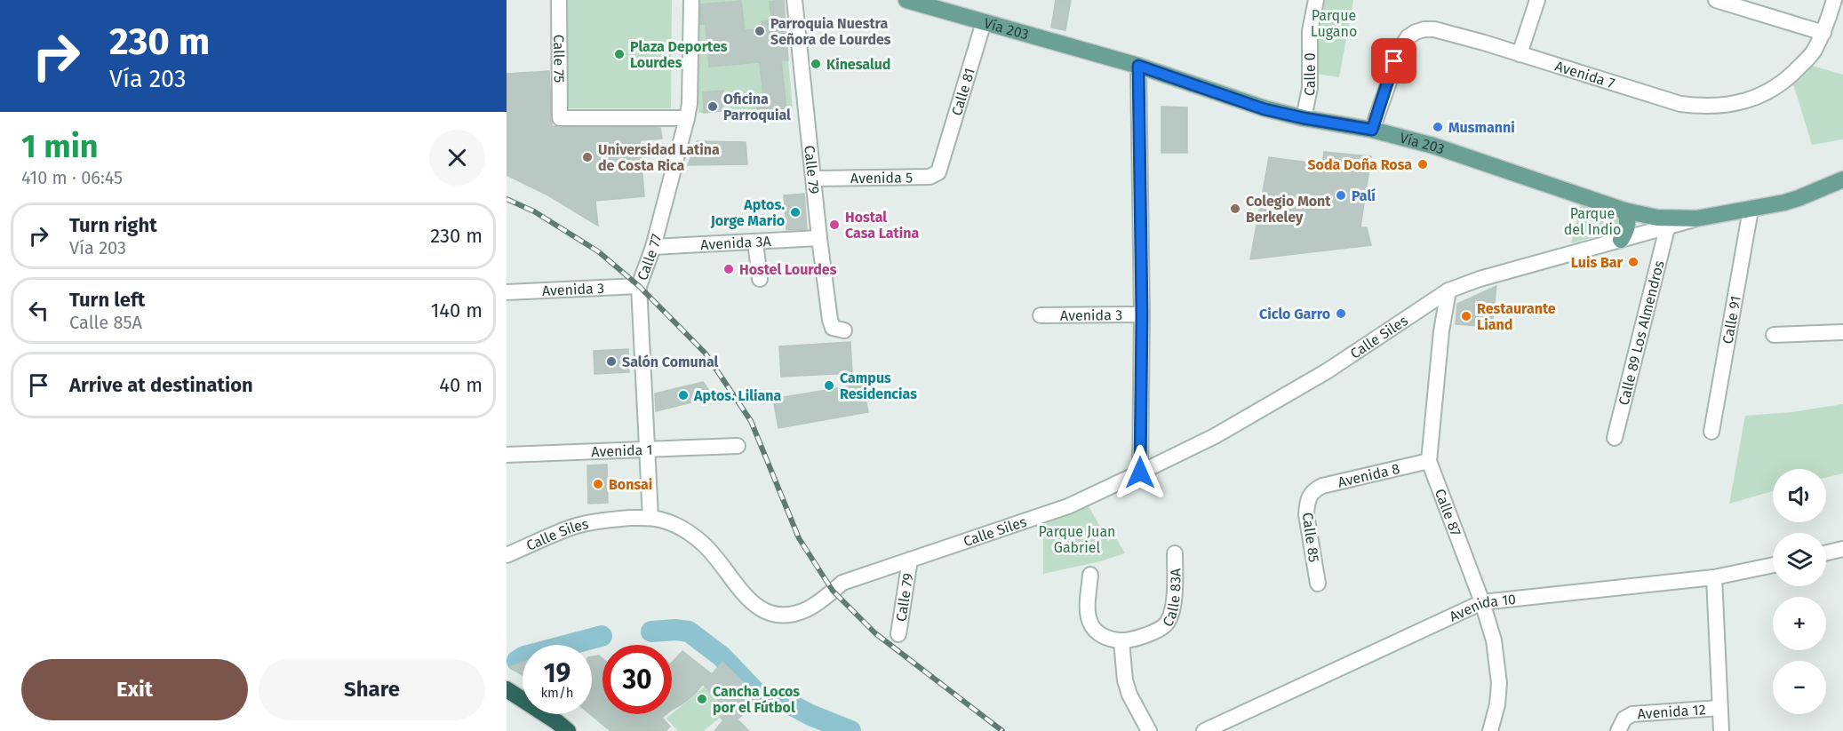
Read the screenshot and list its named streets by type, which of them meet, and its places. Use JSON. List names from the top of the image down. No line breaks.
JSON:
{"streets":{"main road":["Vía 203"],"street":["Calle 75","Calle 0","Avenida 7","Calle 81","Calle 79","Avenida 5","Avenida 3A","Calle 77","Avenida 3","Calle 91","Calle 89 Los Almendros","Calle Siles","Avenida 1","Avenida 8","Calle 87","Calle 85","Calle 83A","Avenida 10","Avenida 12"]},"crossings":[["Vía 203","Calle 0"],["Vía 203","Avenida 7"],["Vía 203","Calle 81"],["Vía 203","Calle 91"],["Vía 203","Calle Siles"],["Calle 75","Calle 77"],["Calle 81","Avenida 5"],["Calle 79","Avenida 5"],["Calle 79","Avenida 3A"],["Calle 79","Calle Siles"],["Avenida 3A","Calle 77"],["Calle 77","Avenida 3"],["Calle 77","Calle Siles"],["Calle 77","Avenida 1"],["Calle 89 Los Almendros","Calle Siles"],["Calle Siles","Calle 87"],["Avenida 8","Calle 87"],["Avenida 8","Calle 85"],["Calle 87","Avenida 10"]],"parks":["Parque Lugano","Parque del Indio","Parque Juan Gabriel"],"places":["Parroquia Nuestra Señora de Lourdes","Plaza Deportes Lourdes","Kinesalud","Oficina Parroquial","Musmanni","Universidad Latina de Costa Rica","Soda Doña Rosa","Palí","Colegio Mont Berkeley","Aptos. Jorge Mario","Hostal Casa Latina","Luis Bar","Hostel Lourdes","Ciclo Garro","Restaurante Liand","Salón Comunal","Campus Residencias","Aptos. Liliana","Bonsai","Cancha Locos por el Fútbol"],"page":{"turn":["230 m","Vía 203"],"heading":["1 min","410 m · 06:45"],"list":[{"name":"Turn right","note":"Vía 203","value":"230 m"},{"name":"Turn left","note":"Calle 85A","value":"140 m"},{"name":"Arrive at destination","value":"40 m"}],"map_buttons":["+","−"],"speed":"19 km/h","limit":"30","buttons":["Exit","Share"]}}
